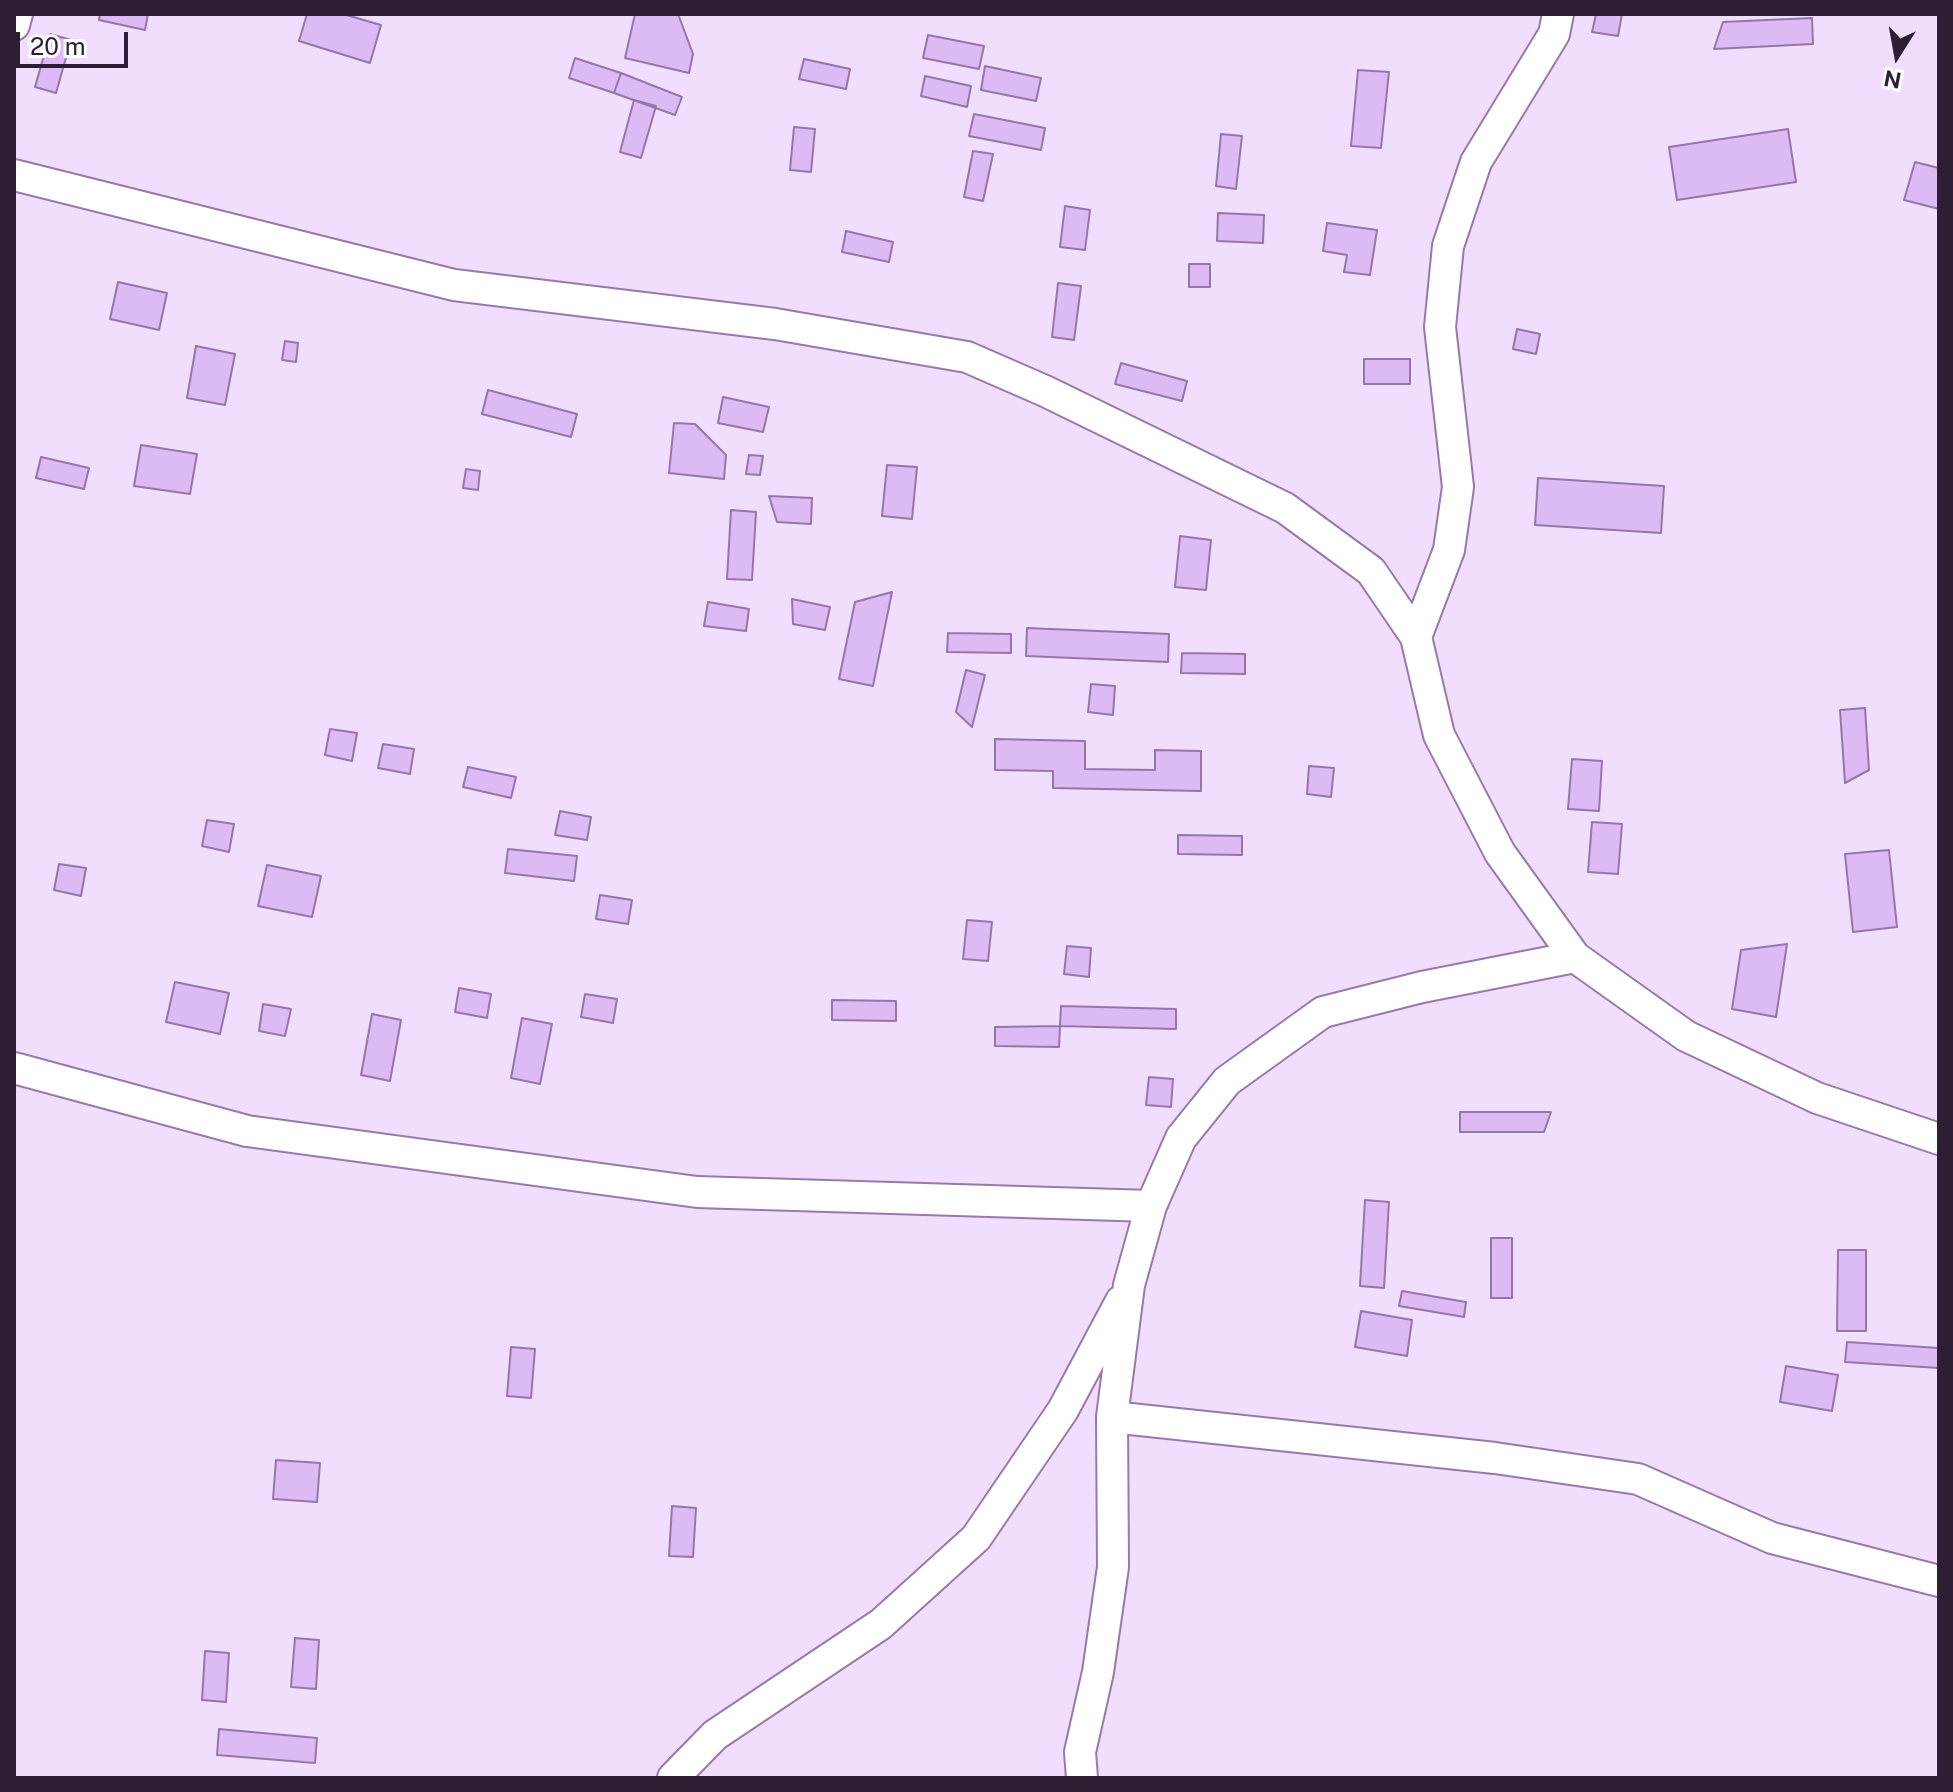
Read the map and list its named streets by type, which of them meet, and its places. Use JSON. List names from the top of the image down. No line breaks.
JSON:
{"scale_bar":"20 m","north":"bottom"}
